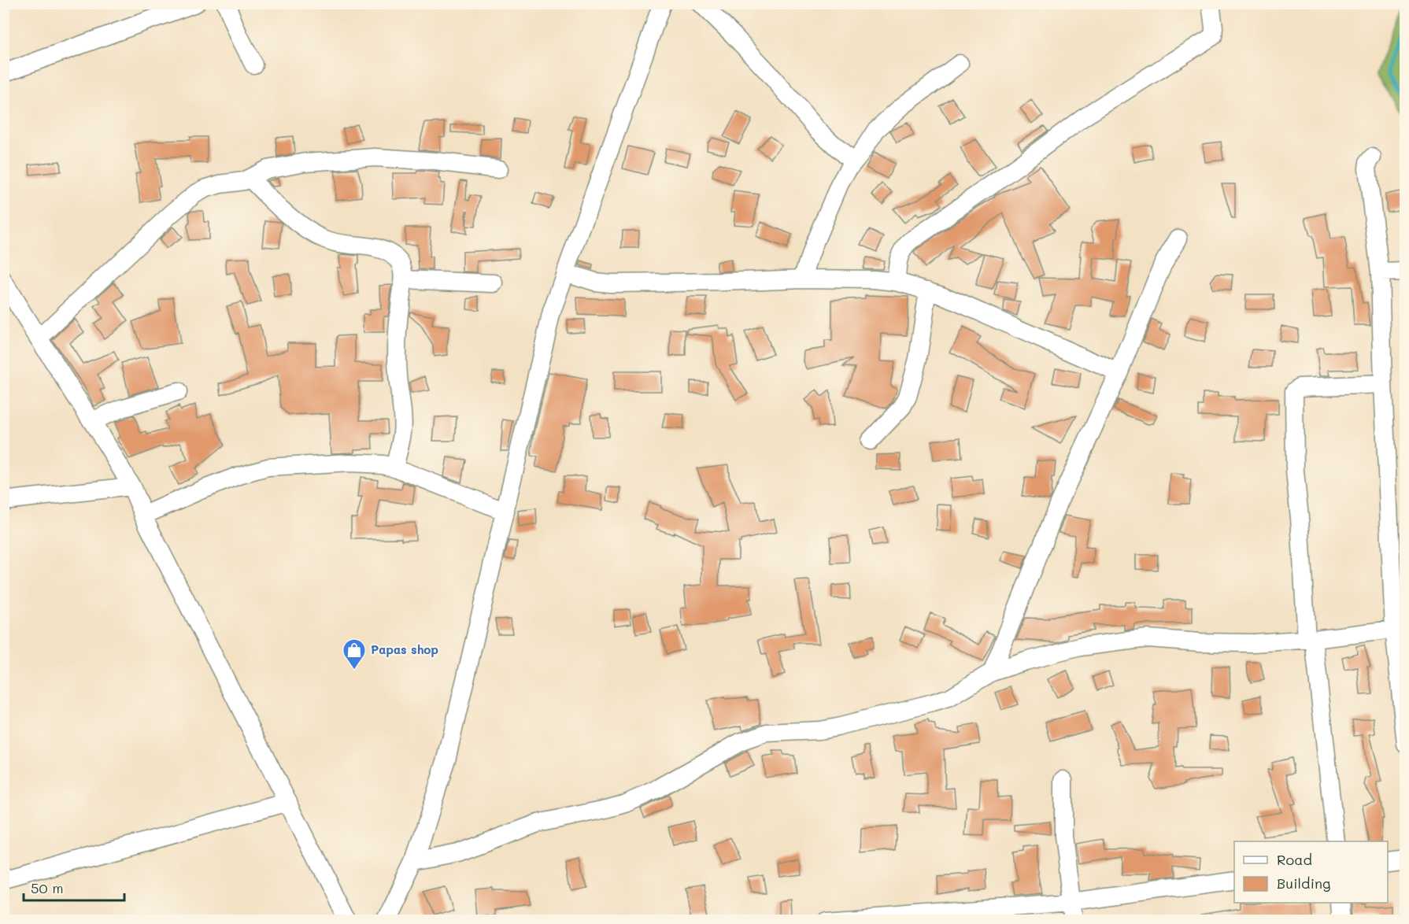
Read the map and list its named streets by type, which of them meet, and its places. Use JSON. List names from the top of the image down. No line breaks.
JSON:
{"places":{"shop":["Papas shop"]},"legend":["Road","Building"],"scale_bar":"50 m"}
